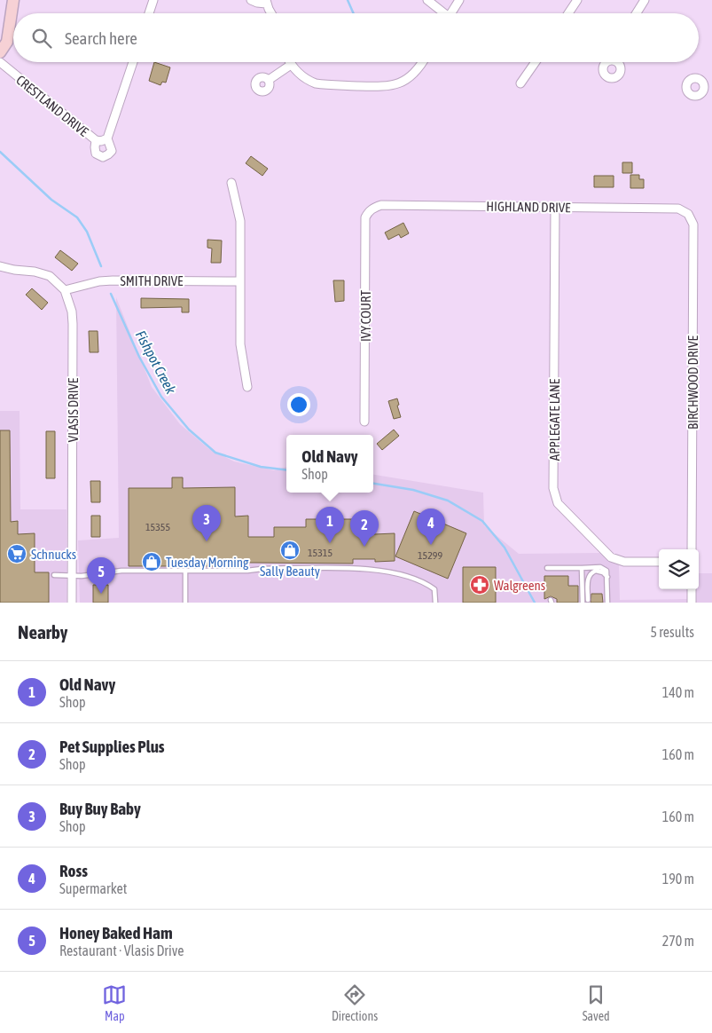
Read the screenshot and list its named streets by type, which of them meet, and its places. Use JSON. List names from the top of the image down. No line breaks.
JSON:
{"streets":{"street":["CRESTLAND DRIVE","HIGHLAND DRIVE","SMITH DRIVE","IVY COURT","BIRCHWOOD DRIVE","VLASIS DRIVE","APPLEGATE LANE"]},"crossings":[["HIGHLAND DRIVE","IVY COURT"],["HIGHLAND DRIVE","BIRCHWOOD DRIVE"],["HIGHLAND DRIVE","APPLEGATE LANE"],["SMITH DRIVE","VLASIS DRIVE"]],"water":["Fishpot Creek"],"places":{"shop":["Sally Beauty","Tuesday Morning"],"supermarket":["Schnucks"],"pharmacy":["Walgreens"]},"house_numbers":["15355","15315","15299"],"page":{"search":"Search here","popup":["Old Navy","Shop"],"pins":["3","1","4","2","5"],"heading":["Nearby","5 results"],"list":[{"mark":"1","name":"Old Navy","note":"Shop","value":"140 m"},{"mark":"2","name":"Pet Supplies Plus","note":"Shop","value":"160 m"},{"mark":"3","name":"Buy Buy Baby","note":"Shop","value":"160 m"},{"mark":"4","name":"Ross","note":"Supermarket","value":"190 m"},{"mark":"5","name":"Honey Baked Ham","note":"Restaurant · Vlasis Drive","value":"270 m"}],"nav":["Map","Directions","Saved"]}}
